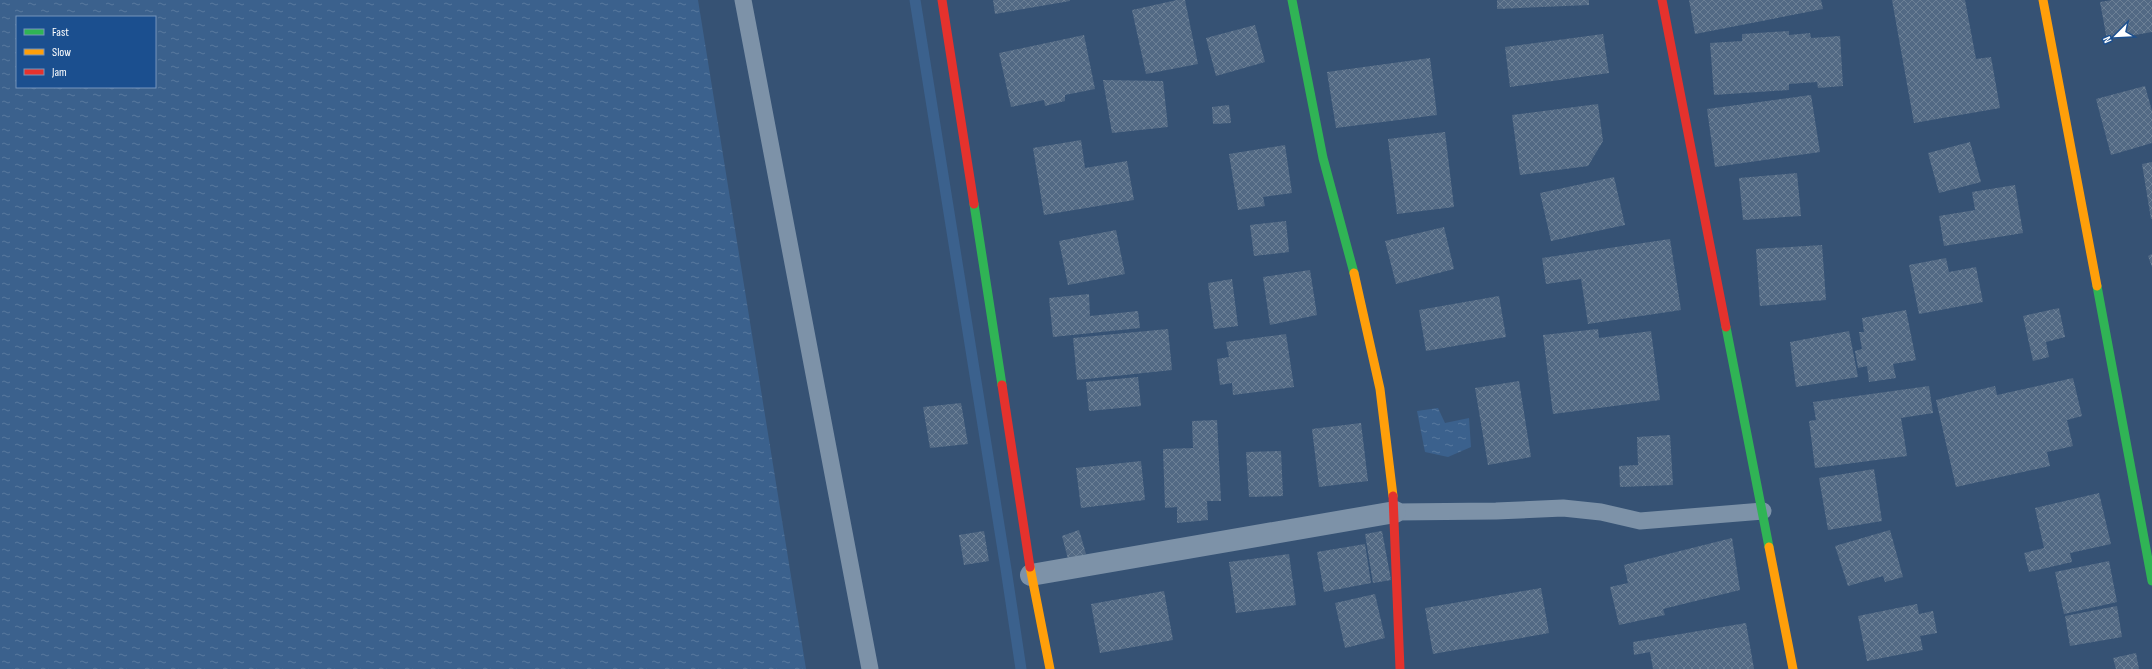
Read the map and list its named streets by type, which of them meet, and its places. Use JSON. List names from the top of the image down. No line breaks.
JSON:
{"legend":["Fast","Slow","Jam"],"north":"bottom left"}
